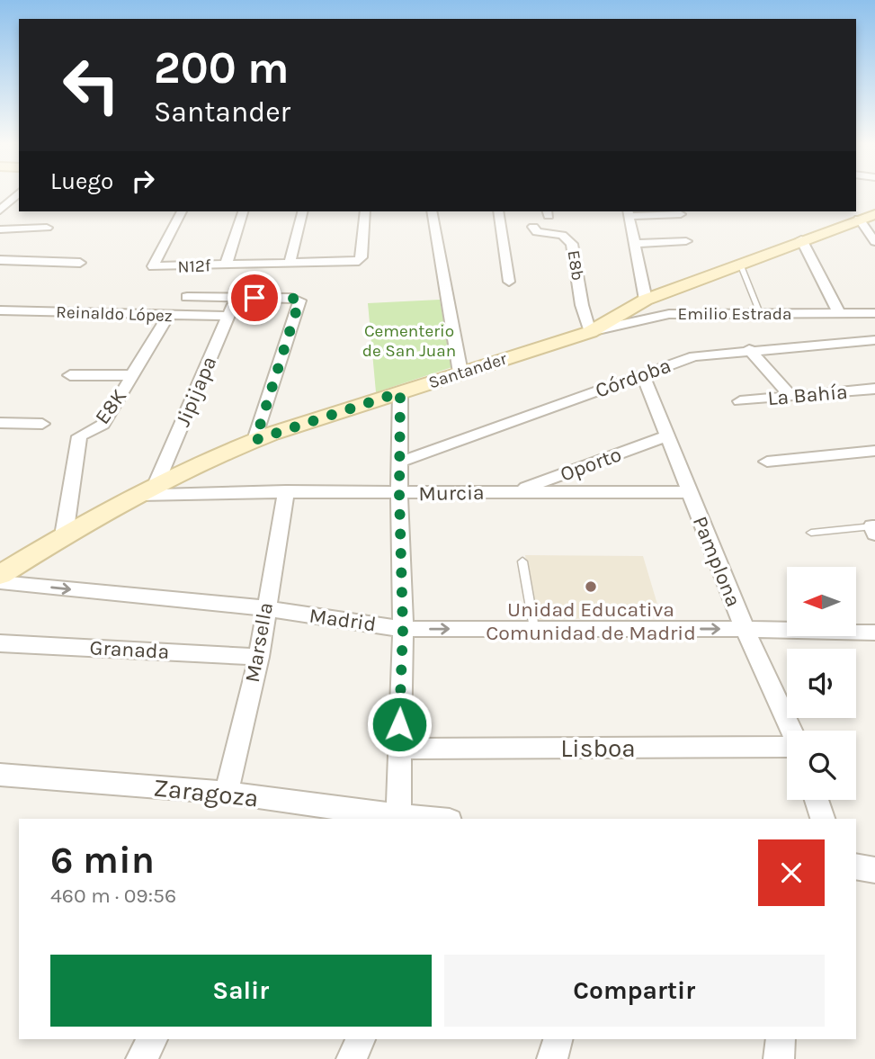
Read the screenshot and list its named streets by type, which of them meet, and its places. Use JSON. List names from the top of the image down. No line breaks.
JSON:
{"streets":{"street":["E8b","N12f","Reinaldo López","Emilio Estrada","Santander","Córdoba","Jipijapa","La Bahía","E8K","Oporto","Murcia","Pamplona","Madrid","Marsella","Granada","Lisboa","Zaragoza"]},"crossings":[["E8b","Emilio Estrada"],["E8b","Santander"],["Reinaldo López","Jipijapa"],["Reinaldo López","E8K"],["Emilio Estrada","Santander"],["Santander","Jipijapa"],["Santander","E8K"],["Santander","Murcia"],["Córdoba","Pamplona"],["Jipijapa","Murcia"],["Oporto","Murcia"],["Oporto","Pamplona"],["Murcia","Pamplona"],["Murcia","Marsella"],["Pamplona","Madrid"],["Madrid","Marsella"],["Marsella","Granada"],["Marsella","Zaragoza"]],"one_way":["Madrid"],"parks":["Cementerio de San Juan"],"places":["Unidad Educativa Comunidad de Madrid"],"north":"left","page":{"turn":["200 m","Santander"],"then":"Luego","heading":["6 min","460 m · 09:56"],"buttons":["Salir","Compartir"]}}
